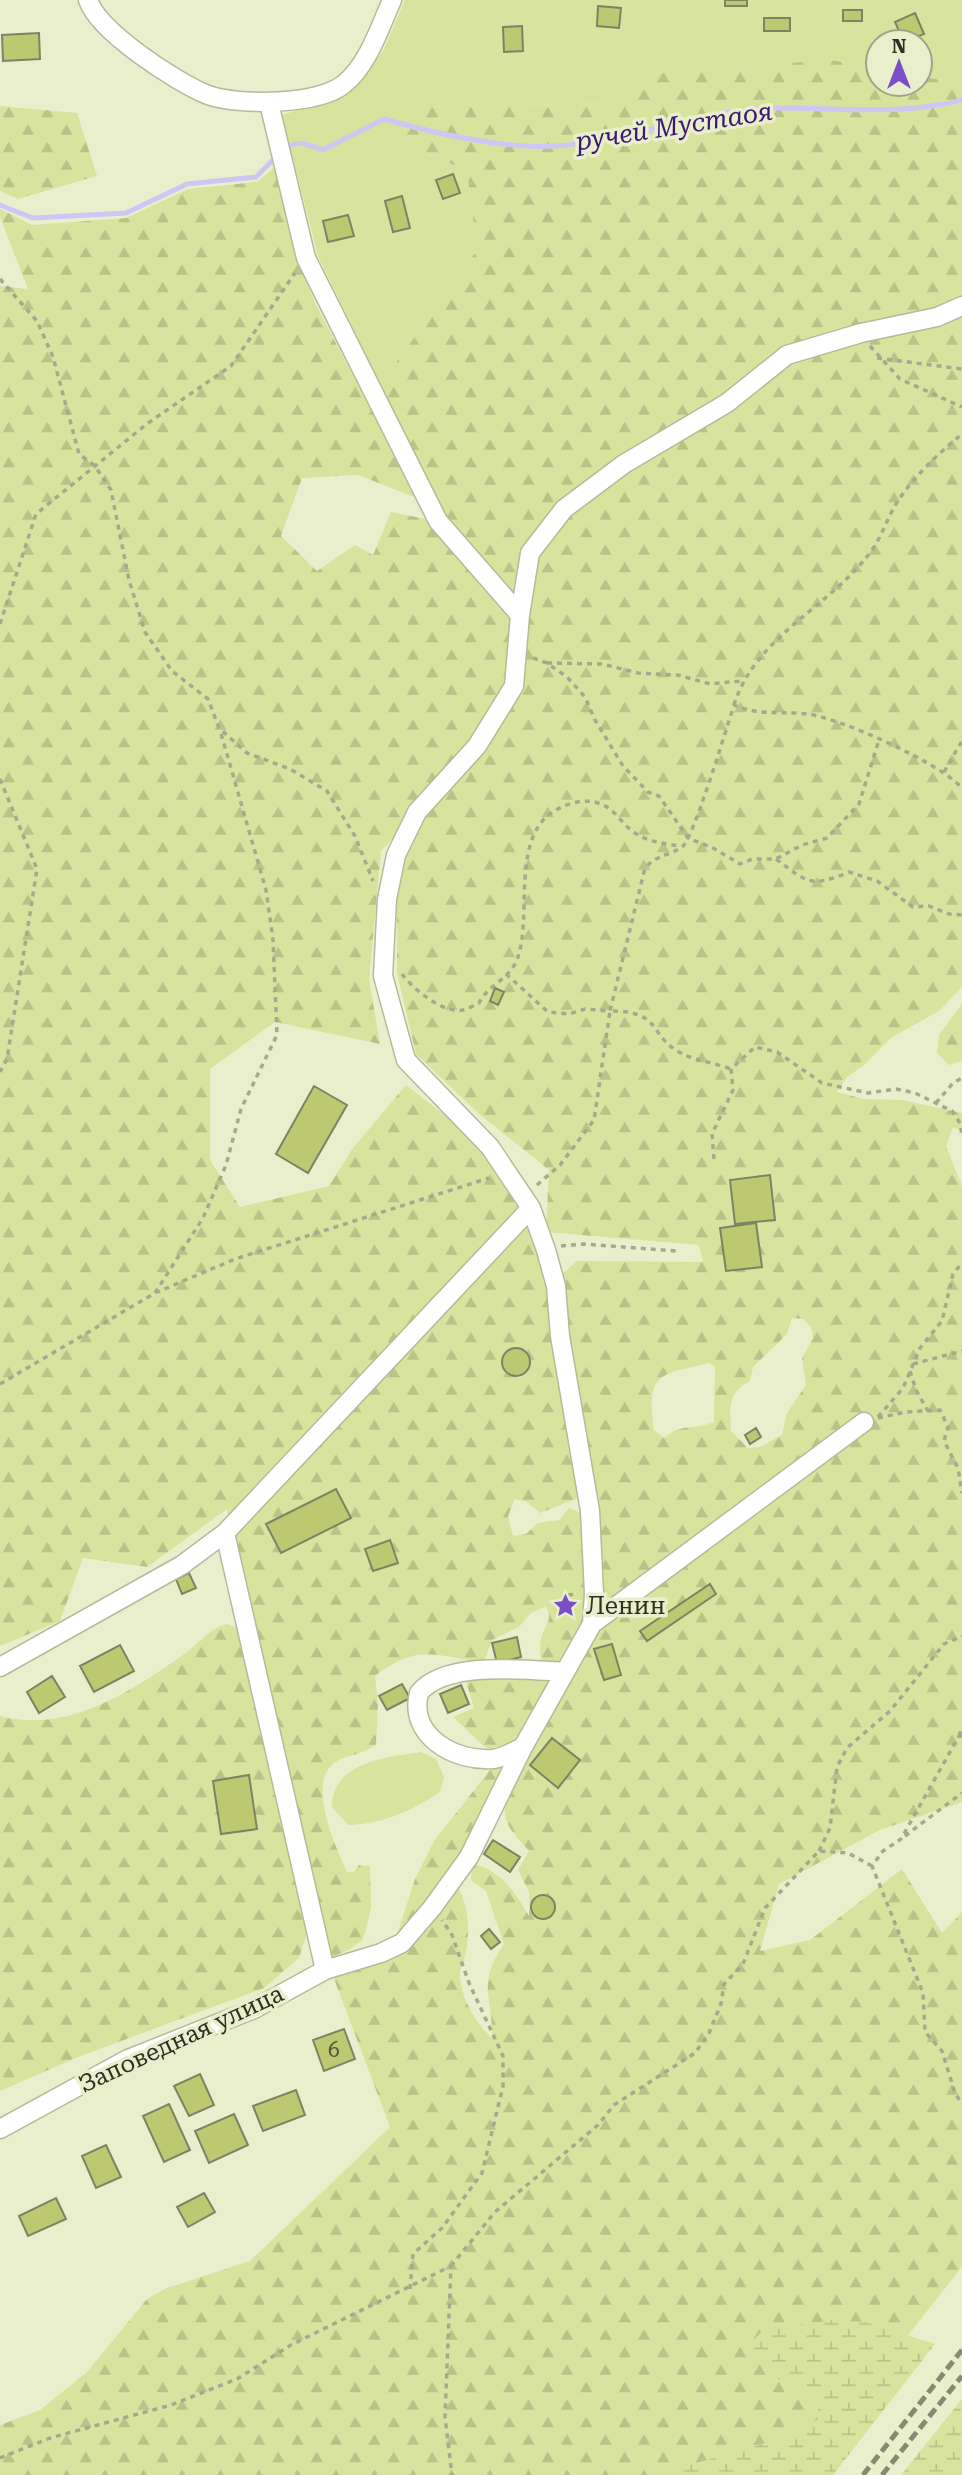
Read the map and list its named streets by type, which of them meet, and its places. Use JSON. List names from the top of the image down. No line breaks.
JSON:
{"streets":{"street":["Заповедная улица"]},"water":["ручей Мустаоя"],"places":{"place":["Ленин"]},"house_numbers":["6"],"north":"top"}
